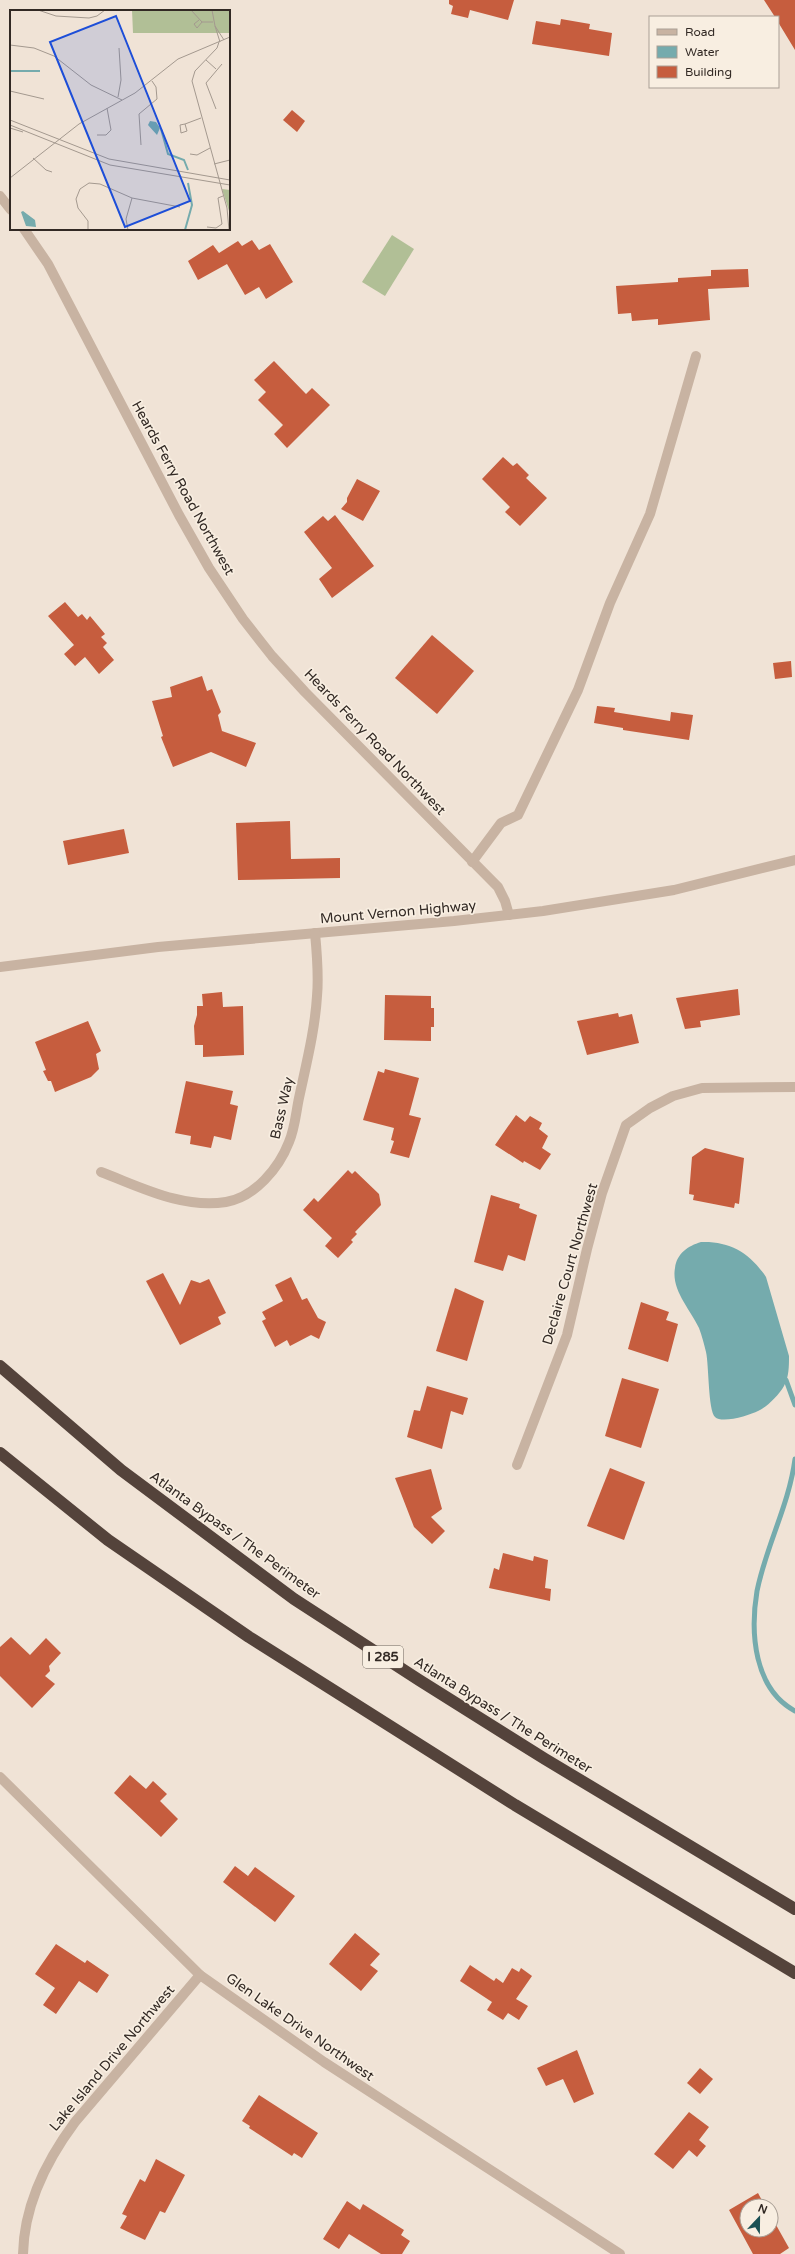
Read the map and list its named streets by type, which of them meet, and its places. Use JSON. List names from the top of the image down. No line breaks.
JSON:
{"streets":{"highway":["Atlanta Bypass / The Perimeter","I 285"],"street":["Heards Ferry Road Northwest","Mount Vernon Highway","Bass Way","Declaire Court Northwest","Glen Lake Drive Northwest","Lake Island Drive Northwest"]},"crossings":[["Heards Ferry Road Northwest","Mount Vernon Highway"],["Mount Vernon Highway","Bass Way"],["Glen Lake Drive Northwest","Lake Island Drive Northwest"]],"legend":["Road","Water","Building"],"north":"top"}
